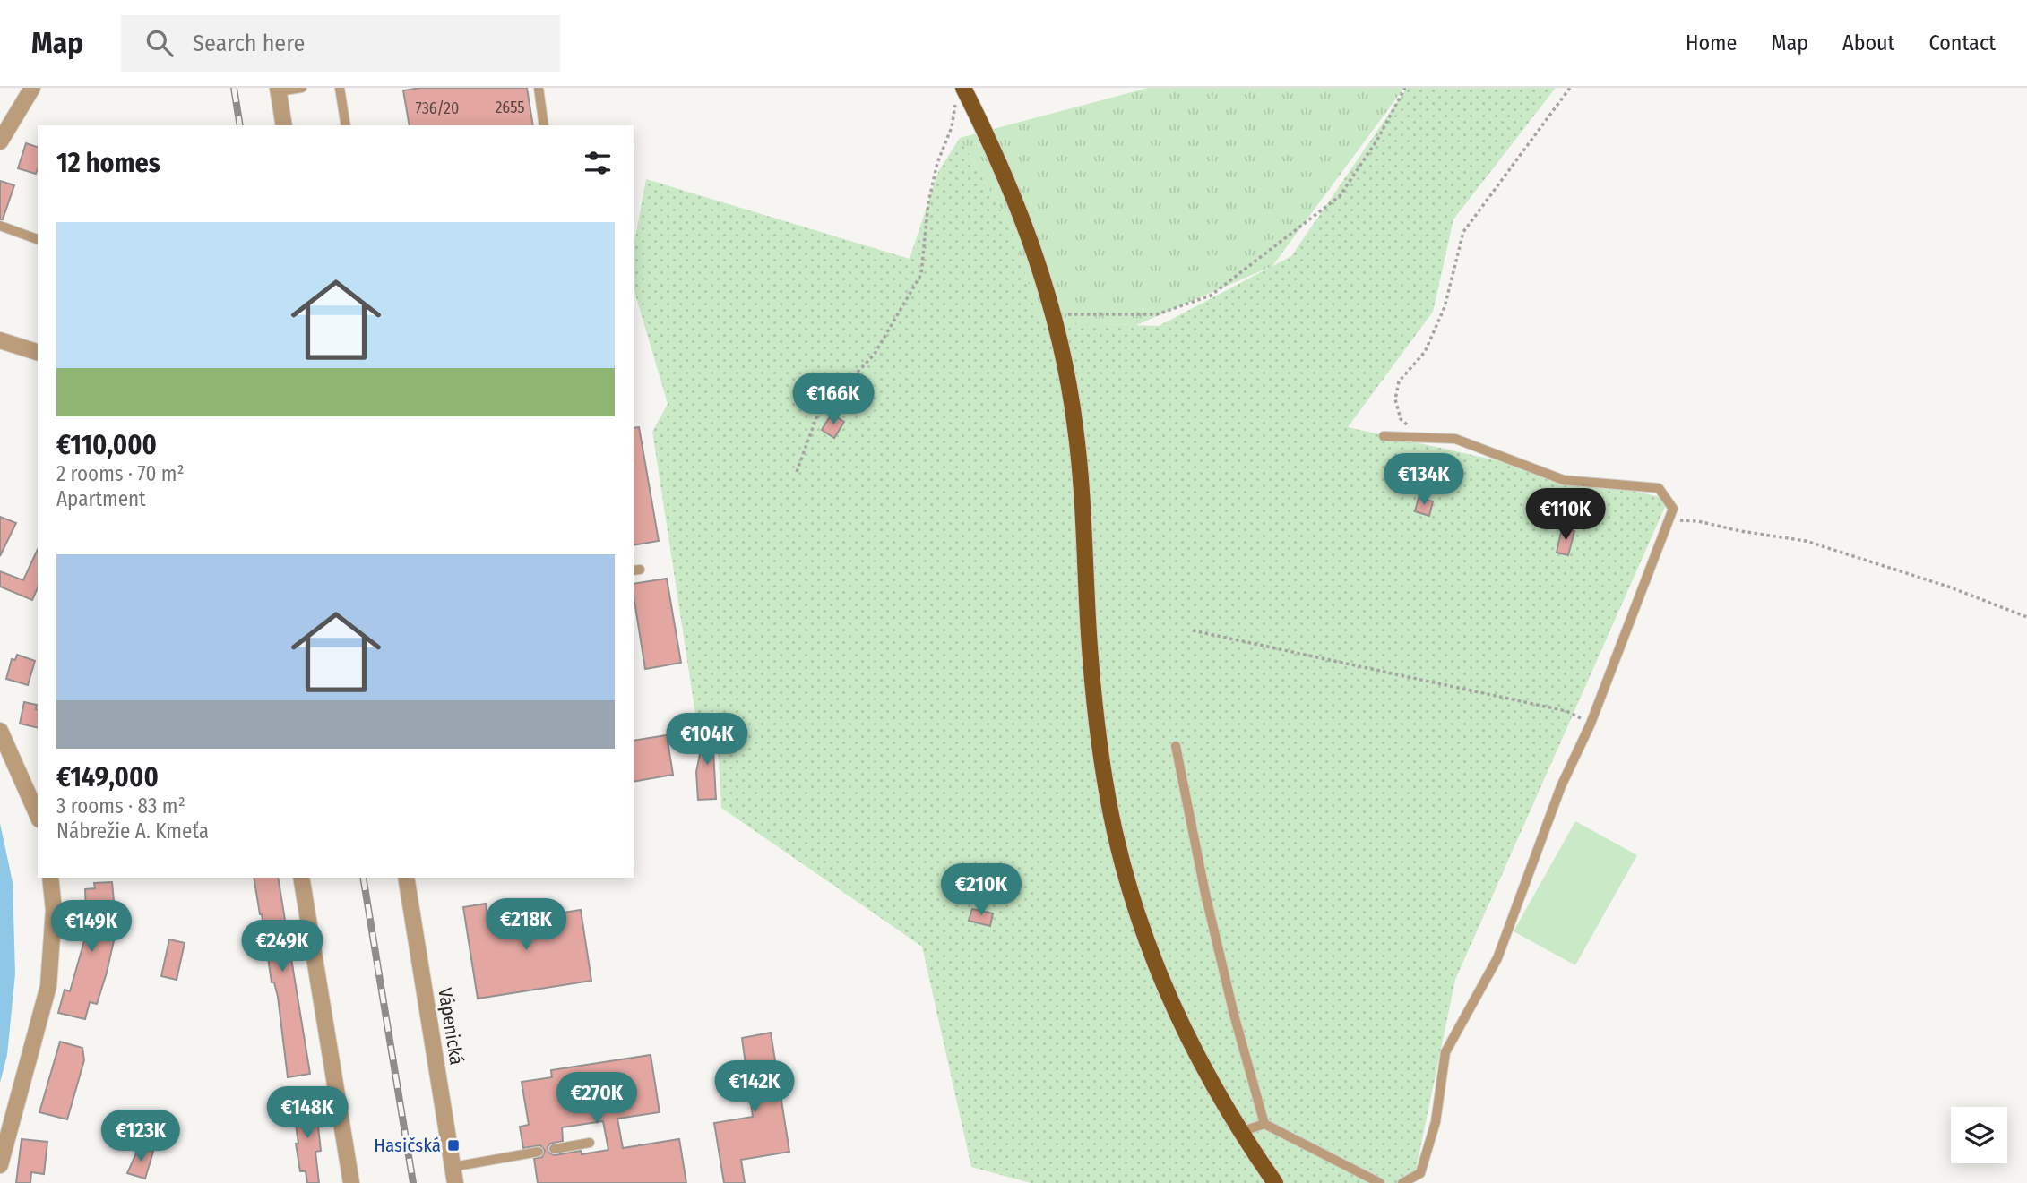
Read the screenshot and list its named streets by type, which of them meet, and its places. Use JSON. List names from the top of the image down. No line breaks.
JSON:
{"streets":{"street":["Vápenická"]},"places":{"transit":["Hasičská"]},"house_numbers":["2655","736/20"],"page":{"header":"Map","search":"Search here","nav":["Home","Map","About","Contact"],"heading":"12 homes","list":[{"name":"€110,000","note":"2 rooms · 70 m² · Apartment"},{"name":"€149,000","note":"3 rooms · 83 m² · Nábrežie A. Kmeťa"}],"price":["€166K","€134K","€110K","€104K","€210K","€218K","€149K","€249K","€142K","€270K","€148K","€123K"]}}
